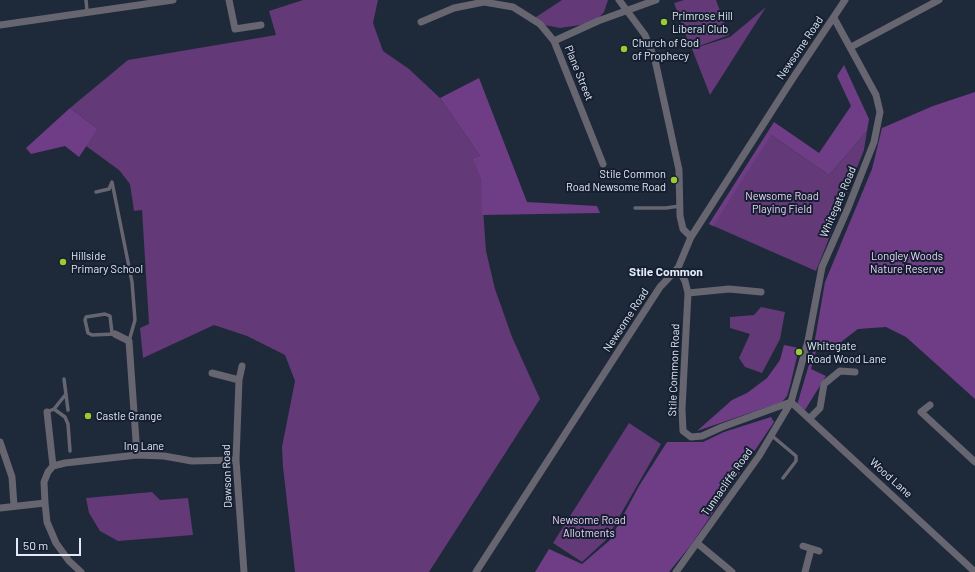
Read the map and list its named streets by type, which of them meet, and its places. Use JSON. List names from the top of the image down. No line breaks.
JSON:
{"streets":{"street":["Newsome Road","Plane Street","Whitegate Road","Stile Common Road","Ing Lane","Dawson Road","Wood Lane","Tunnacliffe Road"]},"crossings":[["Newsome Road","Whitegate Road"],["Newsome Road","Stile Common Road"],["Whitegate Road","Stile Common Road"],["Whitegate Road","Wood Lane"],["Whitegate Road","Tunnacliffe Road"],["Stile Common Road","Wood Lane"],["Stile Common Road","Tunnacliffe Road"],["Ing Lane","Dawson Road"],["Wood Lane","Tunnacliffe Road"]],"districts":["Stile Common"],"parks":["Newsome Road Playing Field","Longley Woods Nature Reserve","Newsome Road Allotments"],"places":["Primrose Hill Liberal Club","Church of God of Prophecy","Stile Common Road Newsome Road","Hillside Primary School","Whitegate Road Wood Lane","Castle Grange"],"scale_bar":"50 m"}
